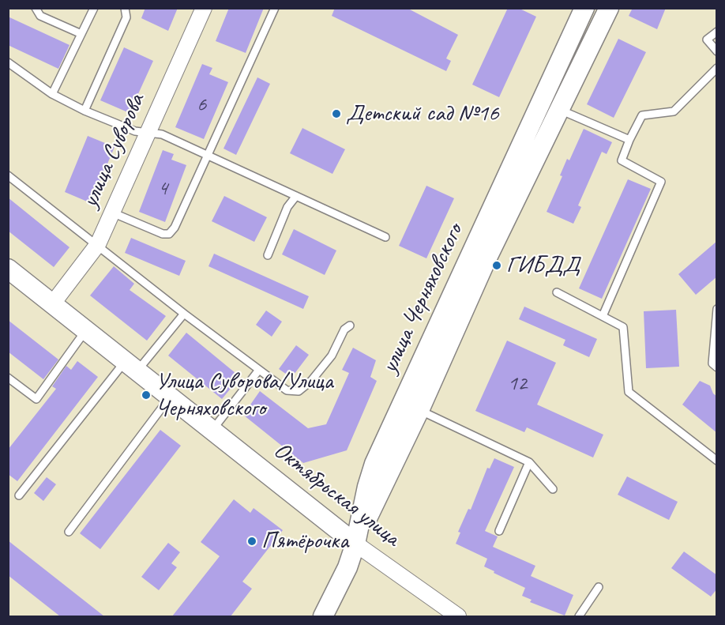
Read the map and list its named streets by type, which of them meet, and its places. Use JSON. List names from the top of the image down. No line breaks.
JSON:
{"streets":{"street":["улица Суворова","улица Черняховского","Октябрьская улица"]},"crossings":[["улица Суворова","Октябрьская улица"],["улица Черняховского","Октябрьская улица"]],"places":["Детский сад №16","ГИБДД","Улица Суворова/Улица Черняховского","Пятёрочка"],"house_numbers":["6","4","12"]}
